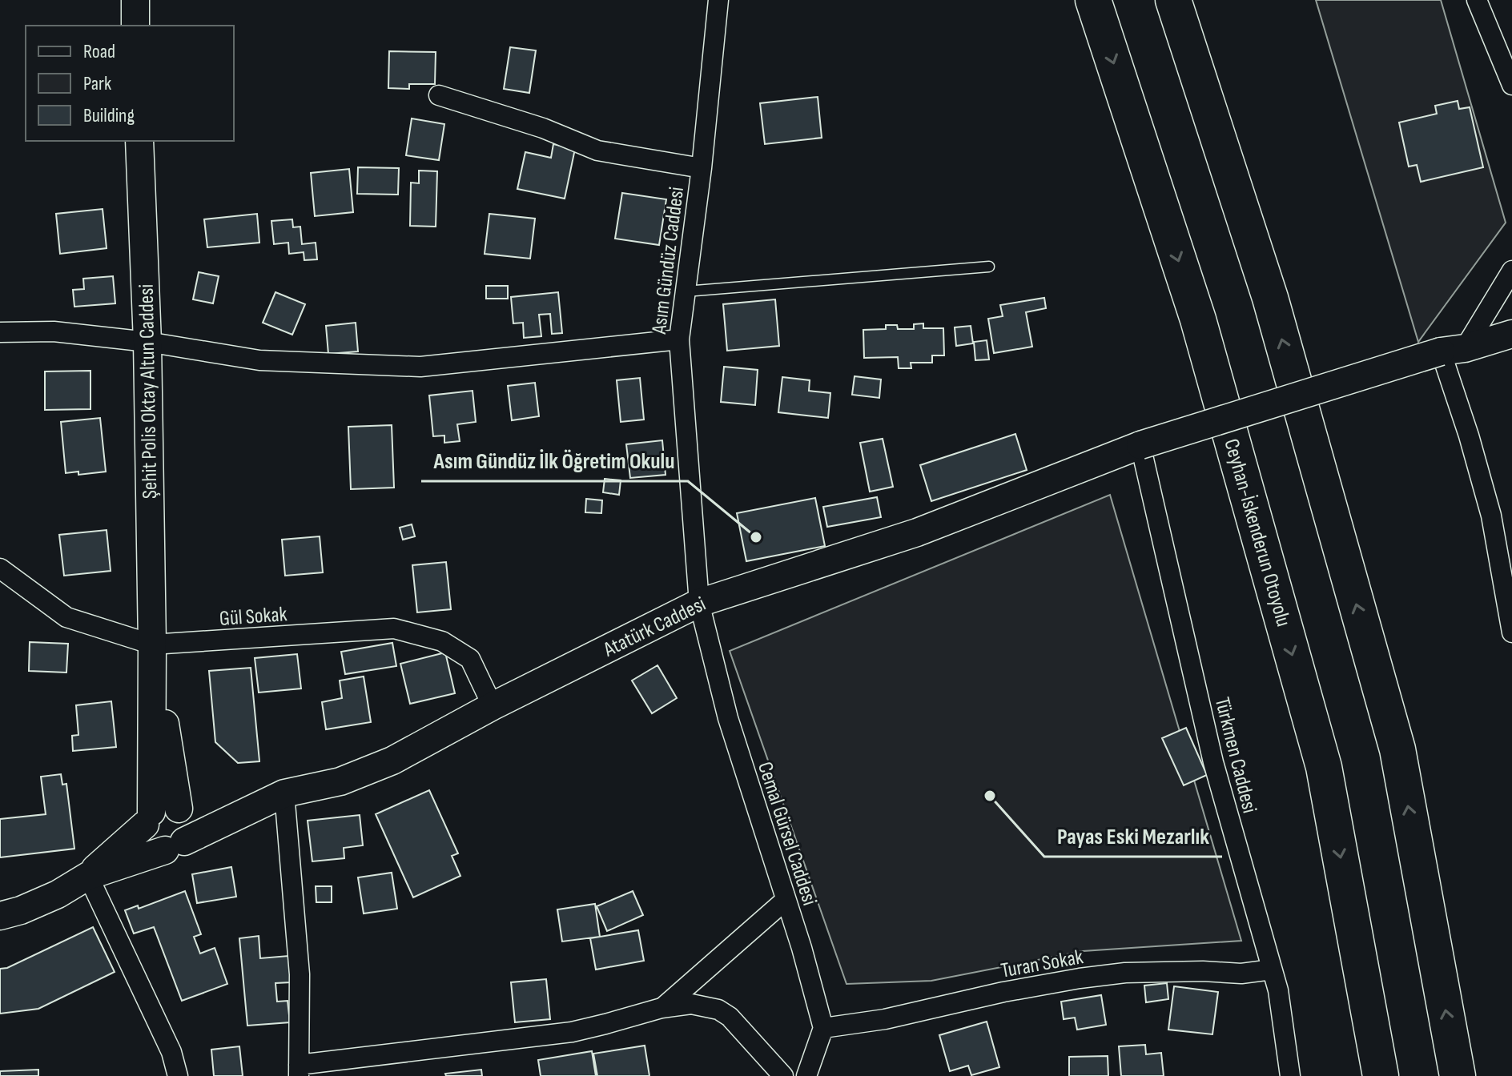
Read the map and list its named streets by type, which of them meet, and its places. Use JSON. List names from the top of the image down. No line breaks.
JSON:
{"streets":{"highway":["Ceyhan-İskenderun Otoyolu"],"street":["Asım Gündüz Caddesi","Şehit Polis Oktay Altun Caddesi","Gül Sokak","Atatürk Caddesi","Türkmen Caddesi","Cemal Gürsel Caddesi","Turan Sokak"]},"crossings":[["Asım Gündüz Caddesi","Atatürk Caddesi"],["Asım Gündüz Caddesi","Cemal Gürsel Caddesi"],["Şehit Polis Oktay Altun Caddesi","Gül Sokak"],["Şehit Polis Oktay Altun Caddesi","Atatürk Caddesi"],["Gül Sokak","Atatürk Caddesi"],["Atatürk Caddesi","Türkmen Caddesi"],["Atatürk Caddesi","Cemal Gürsel Caddesi"],["Türkmen Caddesi","Turan Sokak"],["Cemal Gürsel Caddesi","Turan Sokak"]],"places":["Asım Gündüz İlk Öğretim Okulu","Payas Eski Mezarlık"],"legend":["Road","Park","Building"]}
